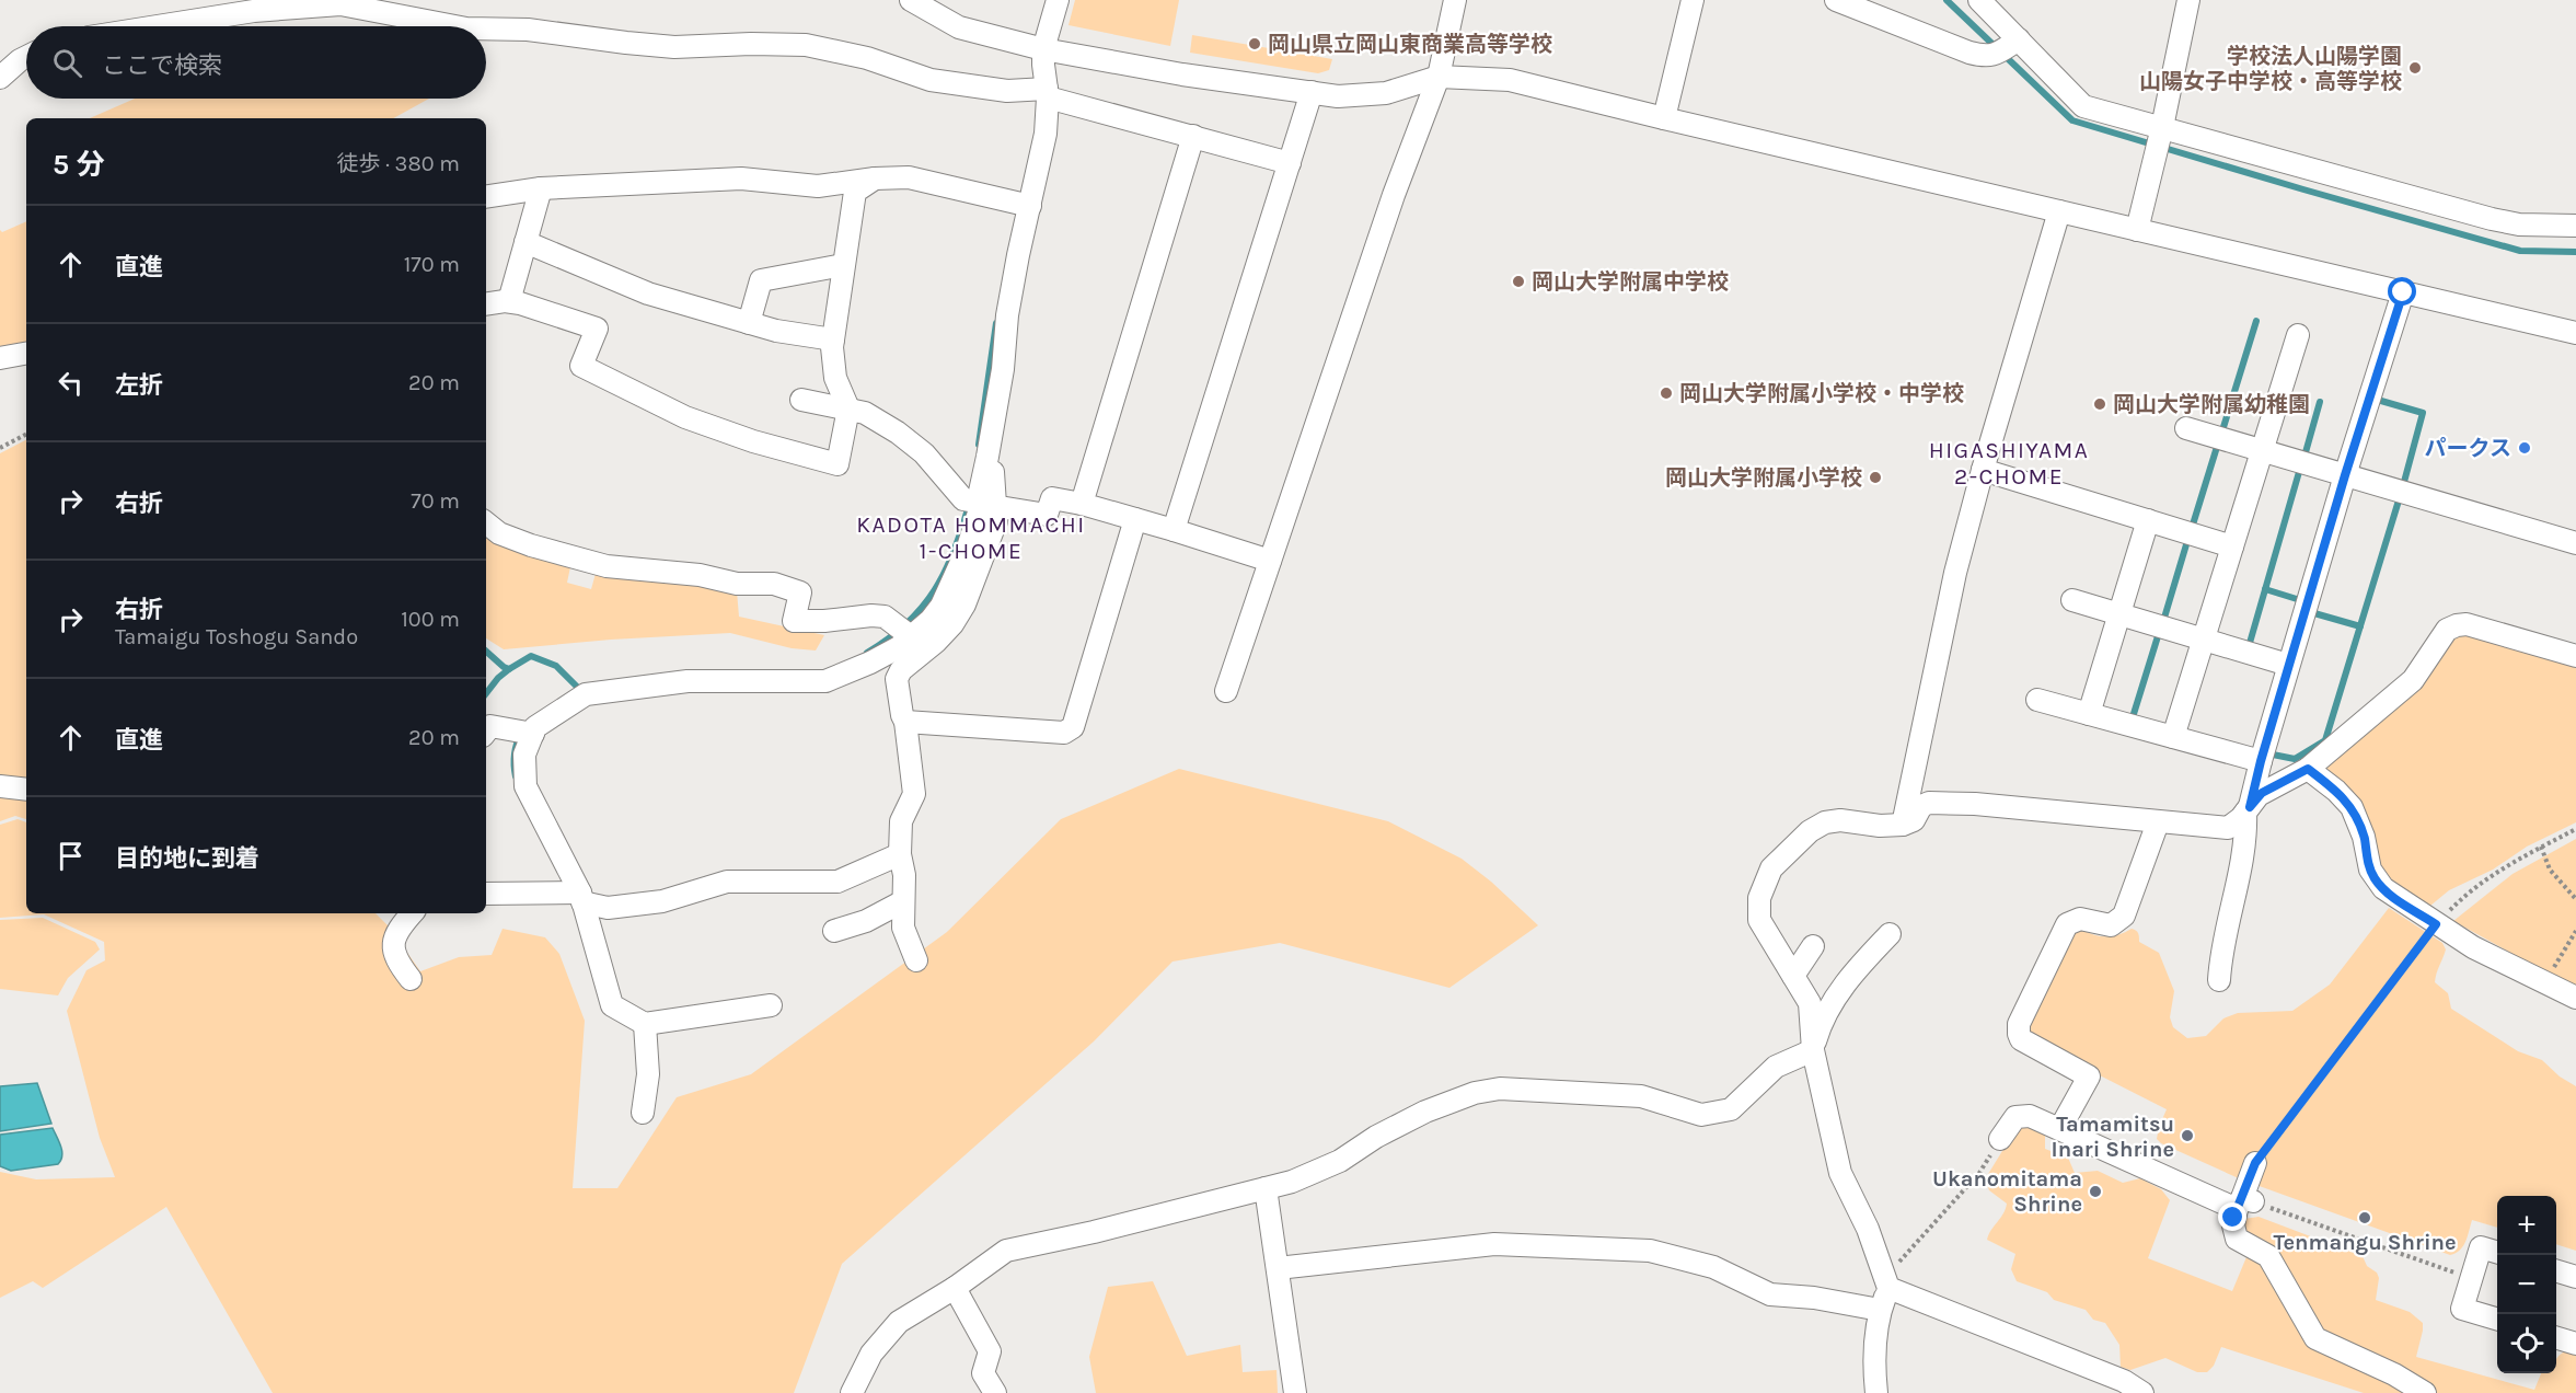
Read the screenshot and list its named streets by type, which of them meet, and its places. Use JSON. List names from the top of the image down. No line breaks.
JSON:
{"districts":["HIGASHIYAMA 2-CHOME","KADOTA HOMMACHI 1-CHOME"],"places":["岡山県立岡山東商業高等学校","学校法人山陽学園 山陽女子中学校・高等学校","岡山大学附属中学校","岡山大学附属小学校・中学校","岡山大学附属幼稚園","パークス","岡山大学附属小学校","Tamamitsu Inari Shrine","Ukanomitama Shrine","Tenmangu Shrine"],"page":{"search":"ここで検索","heading":["5 分","徒歩 · 380 m"],"list":[["直進","170 m"],["左折","20 m"],["右折","70 m"],["右折","Tamaigu Toshogu Sando","100 m"],["直進","20 m"],"目的地に到着"],"map_buttons":["+","−"]}}
